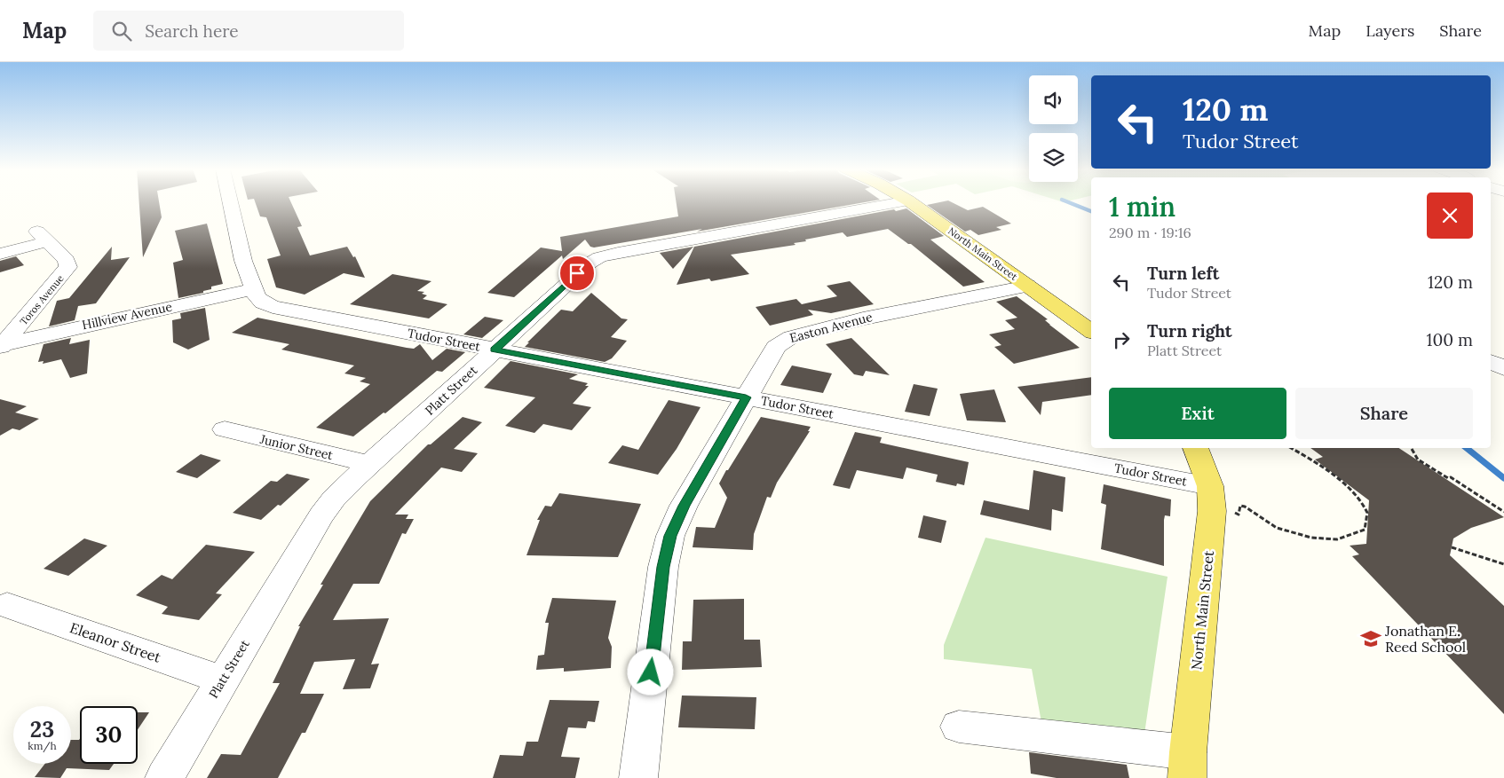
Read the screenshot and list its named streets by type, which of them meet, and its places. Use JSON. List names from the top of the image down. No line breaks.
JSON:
{"streets":{"main road":["North Main Street"],"street":["Toros Avenue","Hillview Avenue","Easton Avenue","Tudor Street","Platt Street","Junior Street","Eleanor Street"]},"crossings":[["North Main Street","Easton Avenue"],["North Main Street","Tudor Street"],["Toros Avenue","Hillview Avenue"],["Hillview Avenue","Tudor Street"],["Easton Avenue","Tudor Street"],["Tudor Street","Platt Street"],["Platt Street","Junior Street"],["Platt Street","Eleanor Street"]],"places":{"school or university":["Jonathan E. Reed School"]},"page":{"header":"Map","search":"Search here","nav":["Map","Layers","Share"],"turn":["120 m","Tudor Street"],"heading":["1 min","290 m · 19:16"],"list":[{"name":"Turn left","note":"Tudor Street","value":"120 m"},{"name":"Turn right","note":"Platt Street","value":"100 m"}],"buttons":["Exit","Share"],"speed":"23 km/h","limit":"30"}}
